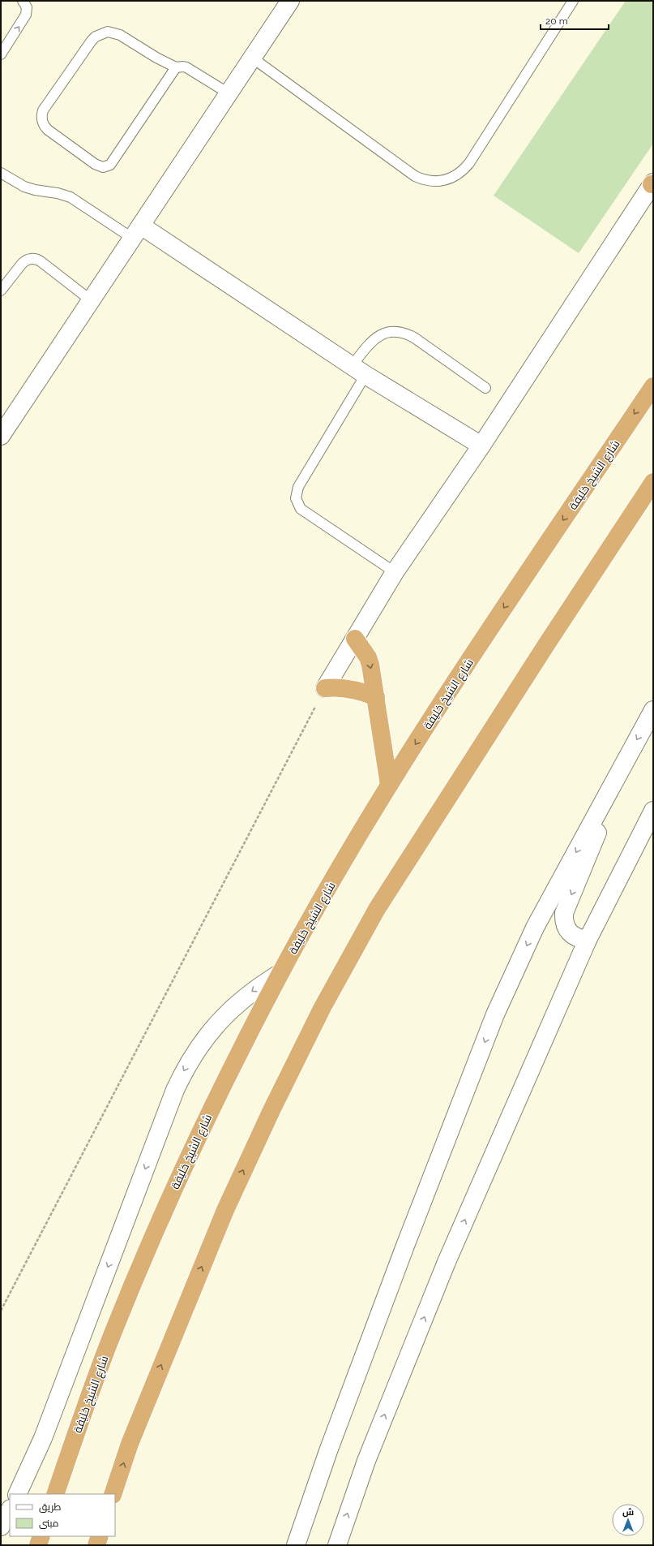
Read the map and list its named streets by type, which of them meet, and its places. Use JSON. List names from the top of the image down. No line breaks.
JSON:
{"streets":{"highway":["شارع الشيخ خليفة"]},"legend":["طريق","مبنى"],"scale_bar":"20 m","north":"top"}
